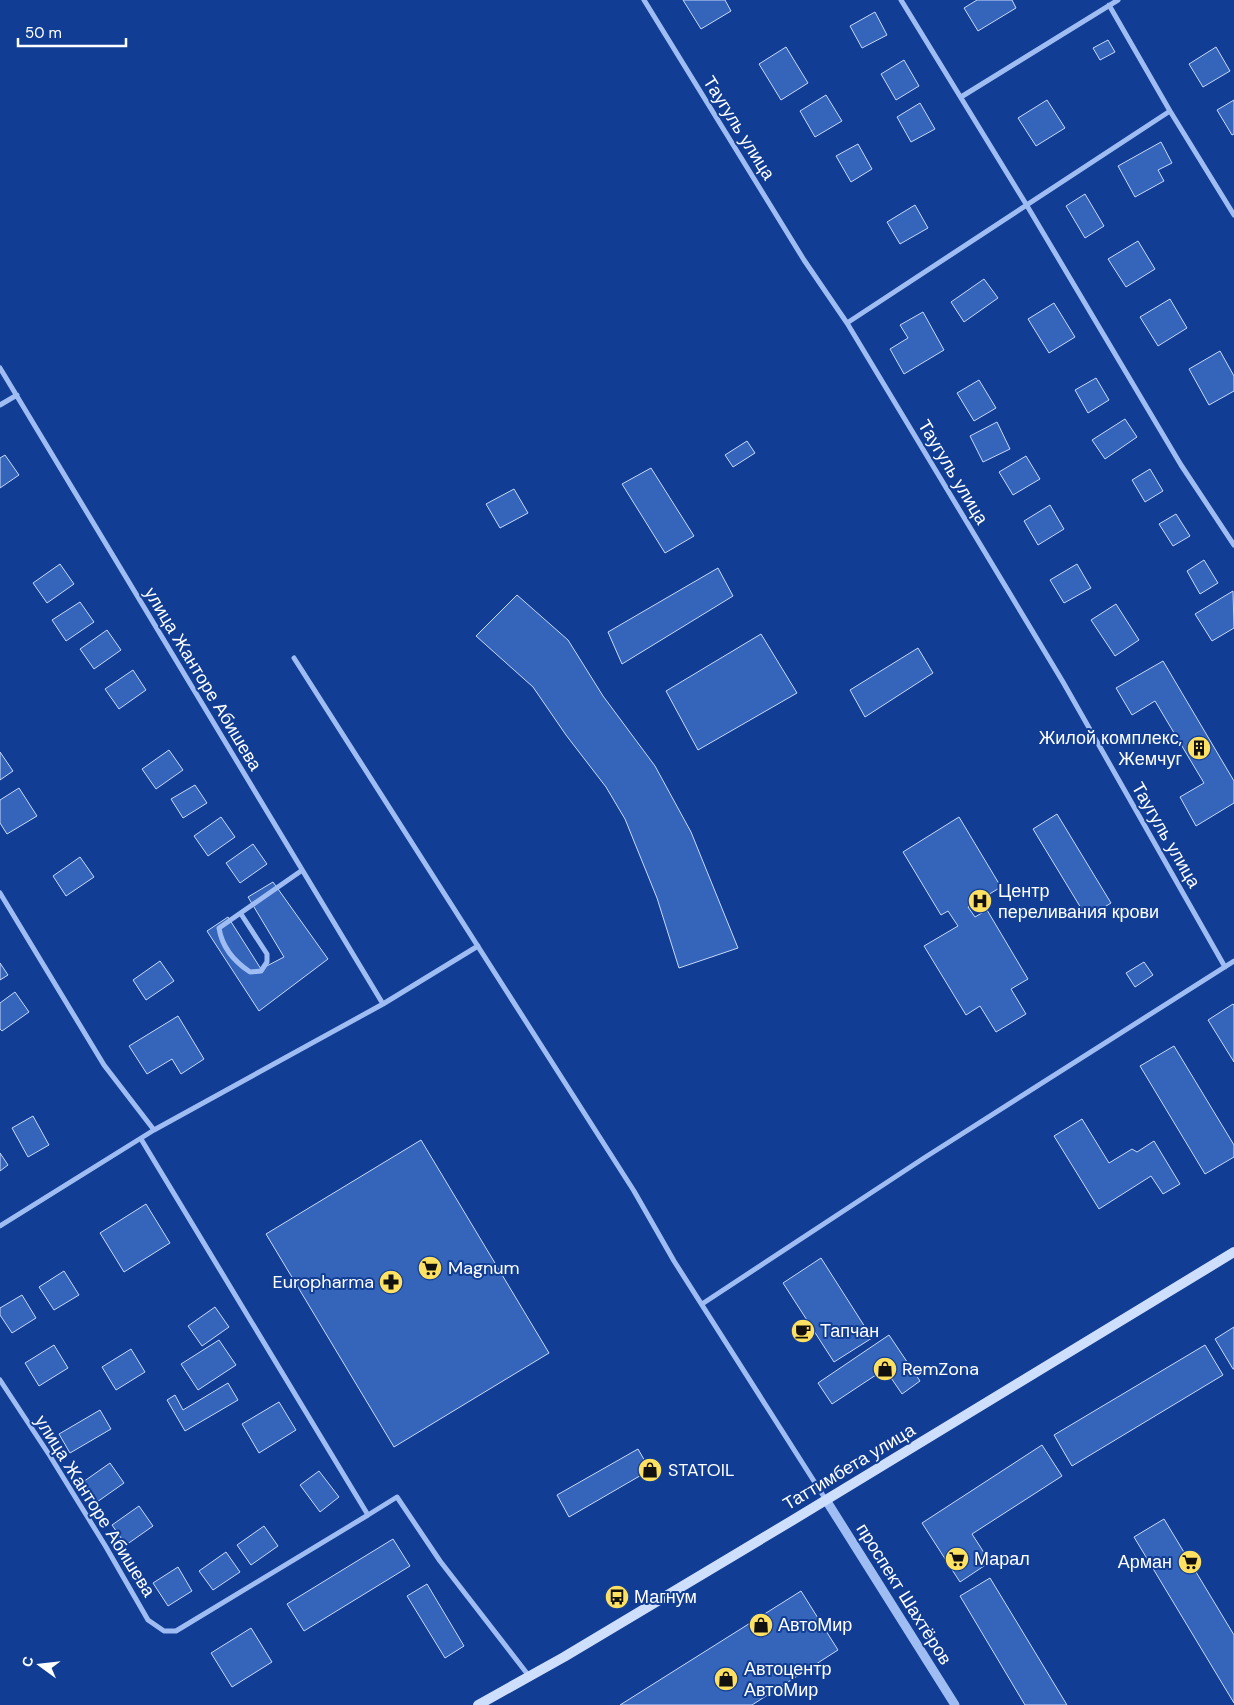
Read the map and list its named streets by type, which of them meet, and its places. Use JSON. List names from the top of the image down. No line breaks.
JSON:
{"streets":{"main road":["Таттимбета улица"],"street":["Таугуль улица","улица Жанторе Абишева","проспект Шахтёров"]},"crossings":[["Таттимбета улица","проспект Шахтёров"]],"places":{"building":["Жилой комплекс, Жемчуг"],"hospital":["Центр переливания крови"],"supermarket":["Magnum","Марал","Арман"],"pharmacy":["Europharma"],"cafe":["Тапчан"],"shop":["RemZona","STATOIL","АвтоМир","Автоцентр АвтоМир"],"bus stop":["Магнум"]},"scale_bar":"50 m","north":"left"}
